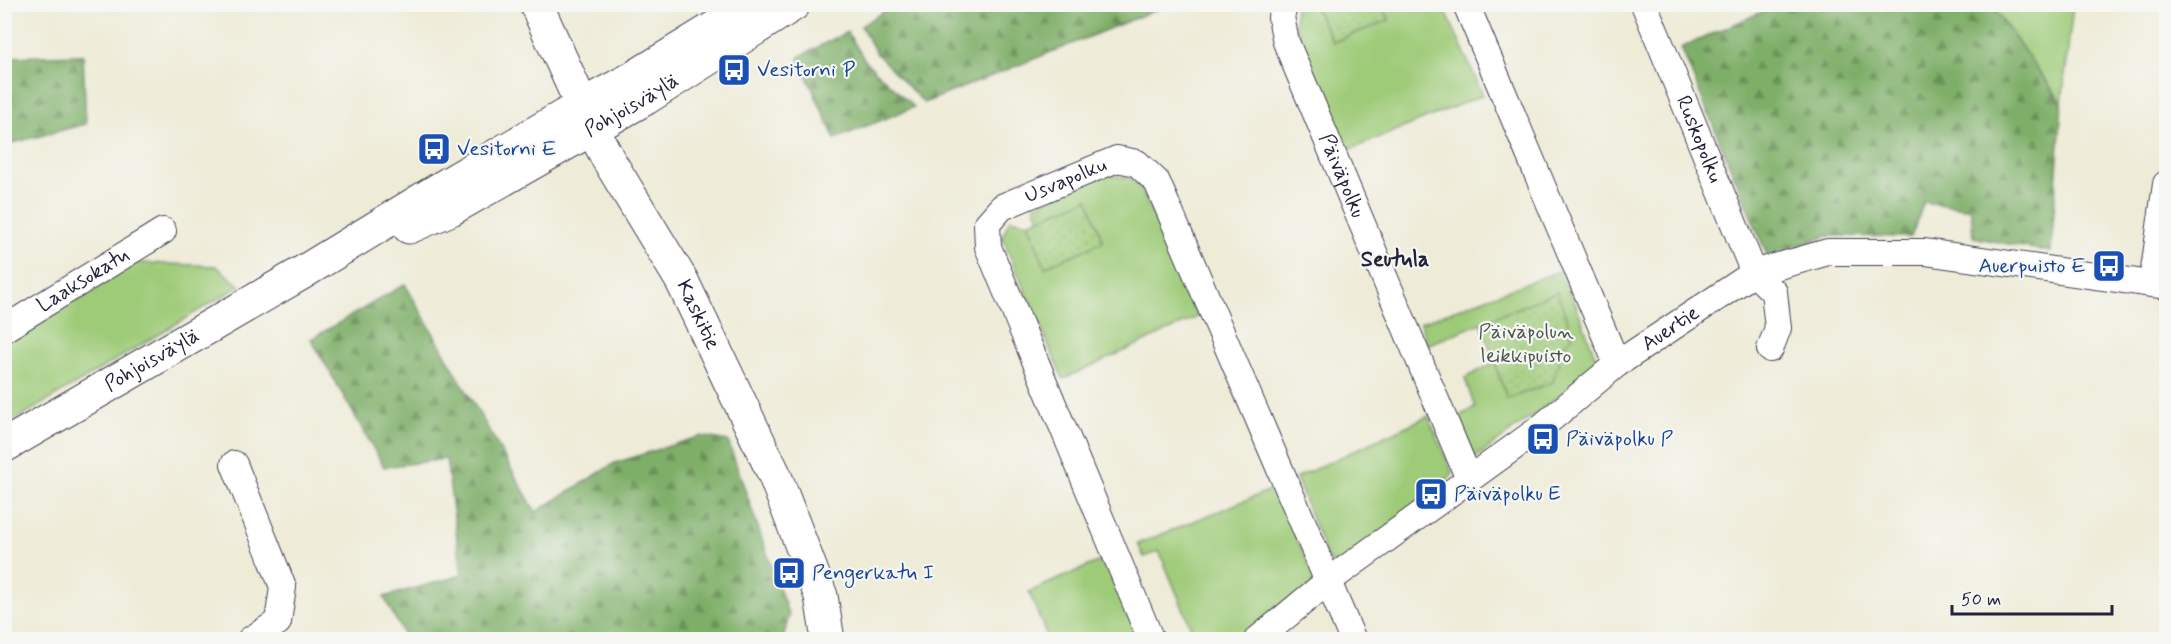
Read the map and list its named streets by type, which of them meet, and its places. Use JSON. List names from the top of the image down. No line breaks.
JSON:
{"streets":{"main road":["Pohjoisväylä","Kaskitie"],"street":["Ruskopolku","Päiväpolku","Usvapolku","Laaksokatu","Auertie"]},"crossings":[["Pohjoisväylä","Kaskitie"],["Ruskopolku","Auertie"],["Päiväpolku","Auertie"],["Usvapolku","Auertie"]],"districts":["Seutula"],"parks":["Päiväpolun leikkipuisto"],"places":{"bus stop":["Vesitorni P","Vesitorni E","Auerpuisto E","Päiväpolku P","Päiväpolku E","Pengerkatu I"]},"scale_bar":"50 m"}
